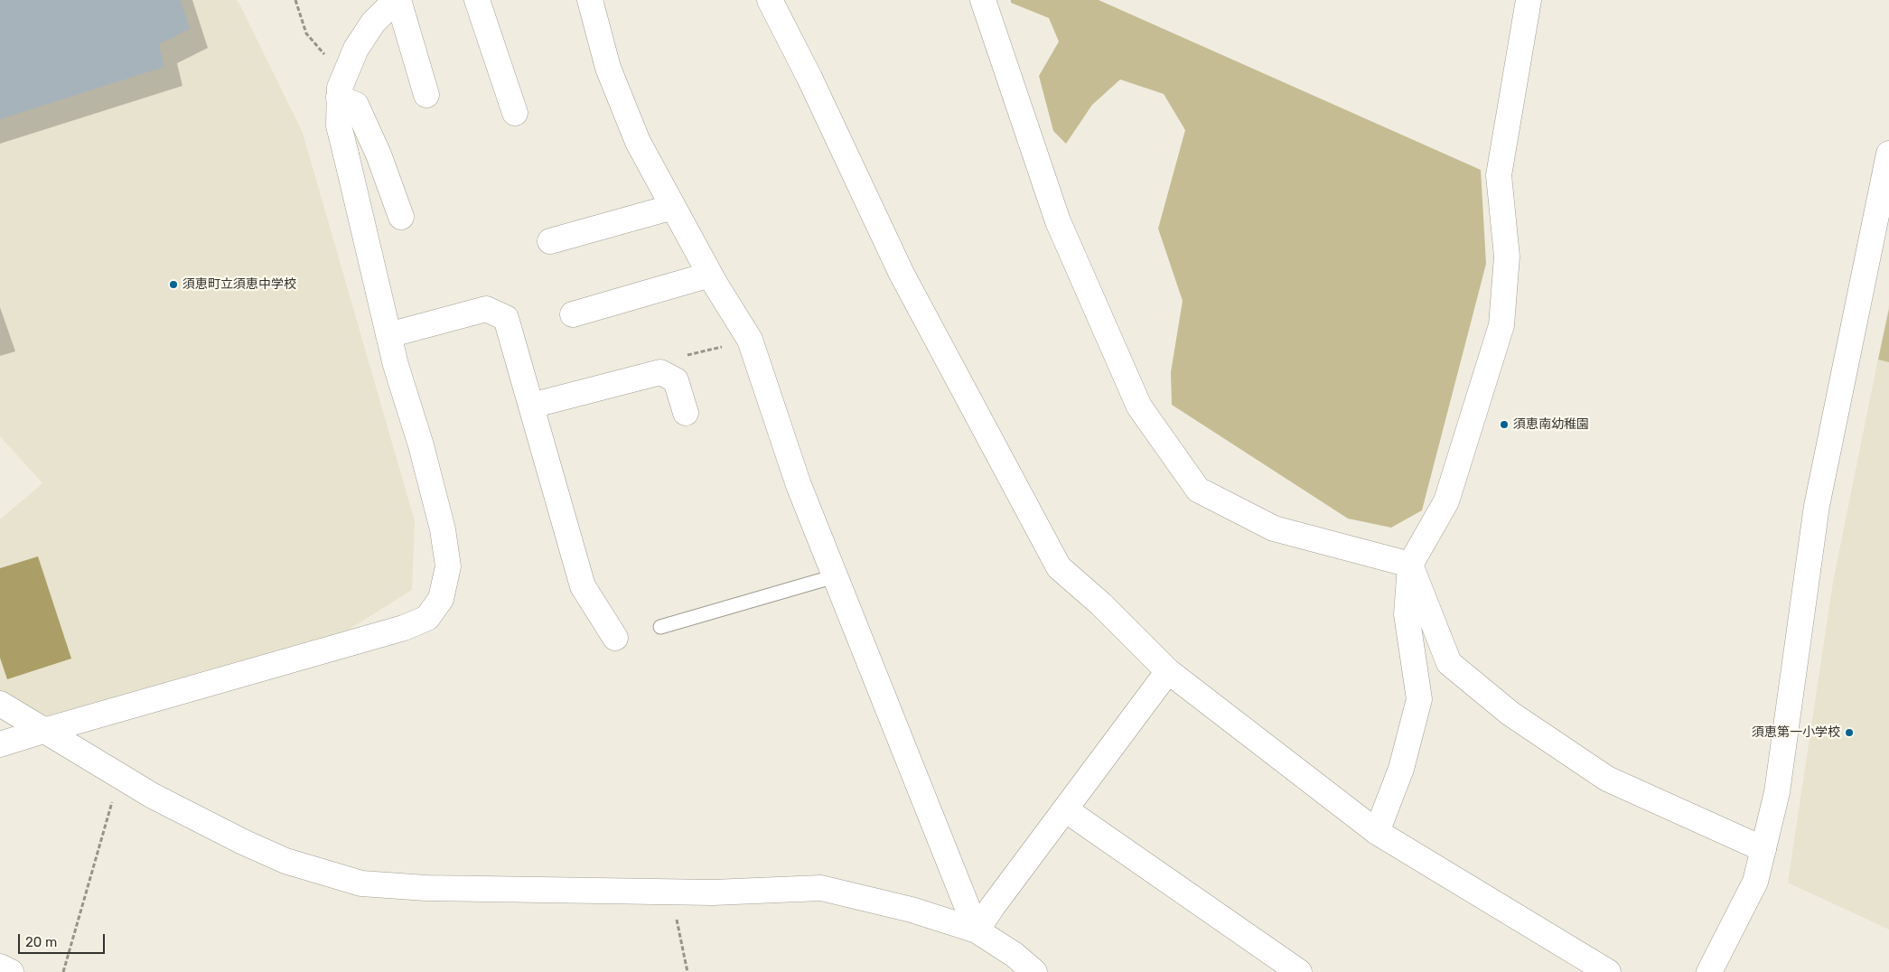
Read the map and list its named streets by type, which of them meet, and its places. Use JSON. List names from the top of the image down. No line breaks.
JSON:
{"places":["須恵町立須恵中学校","須恵南幼稚園","須恵第一小学校"],"scale_bar":"20 m"}
